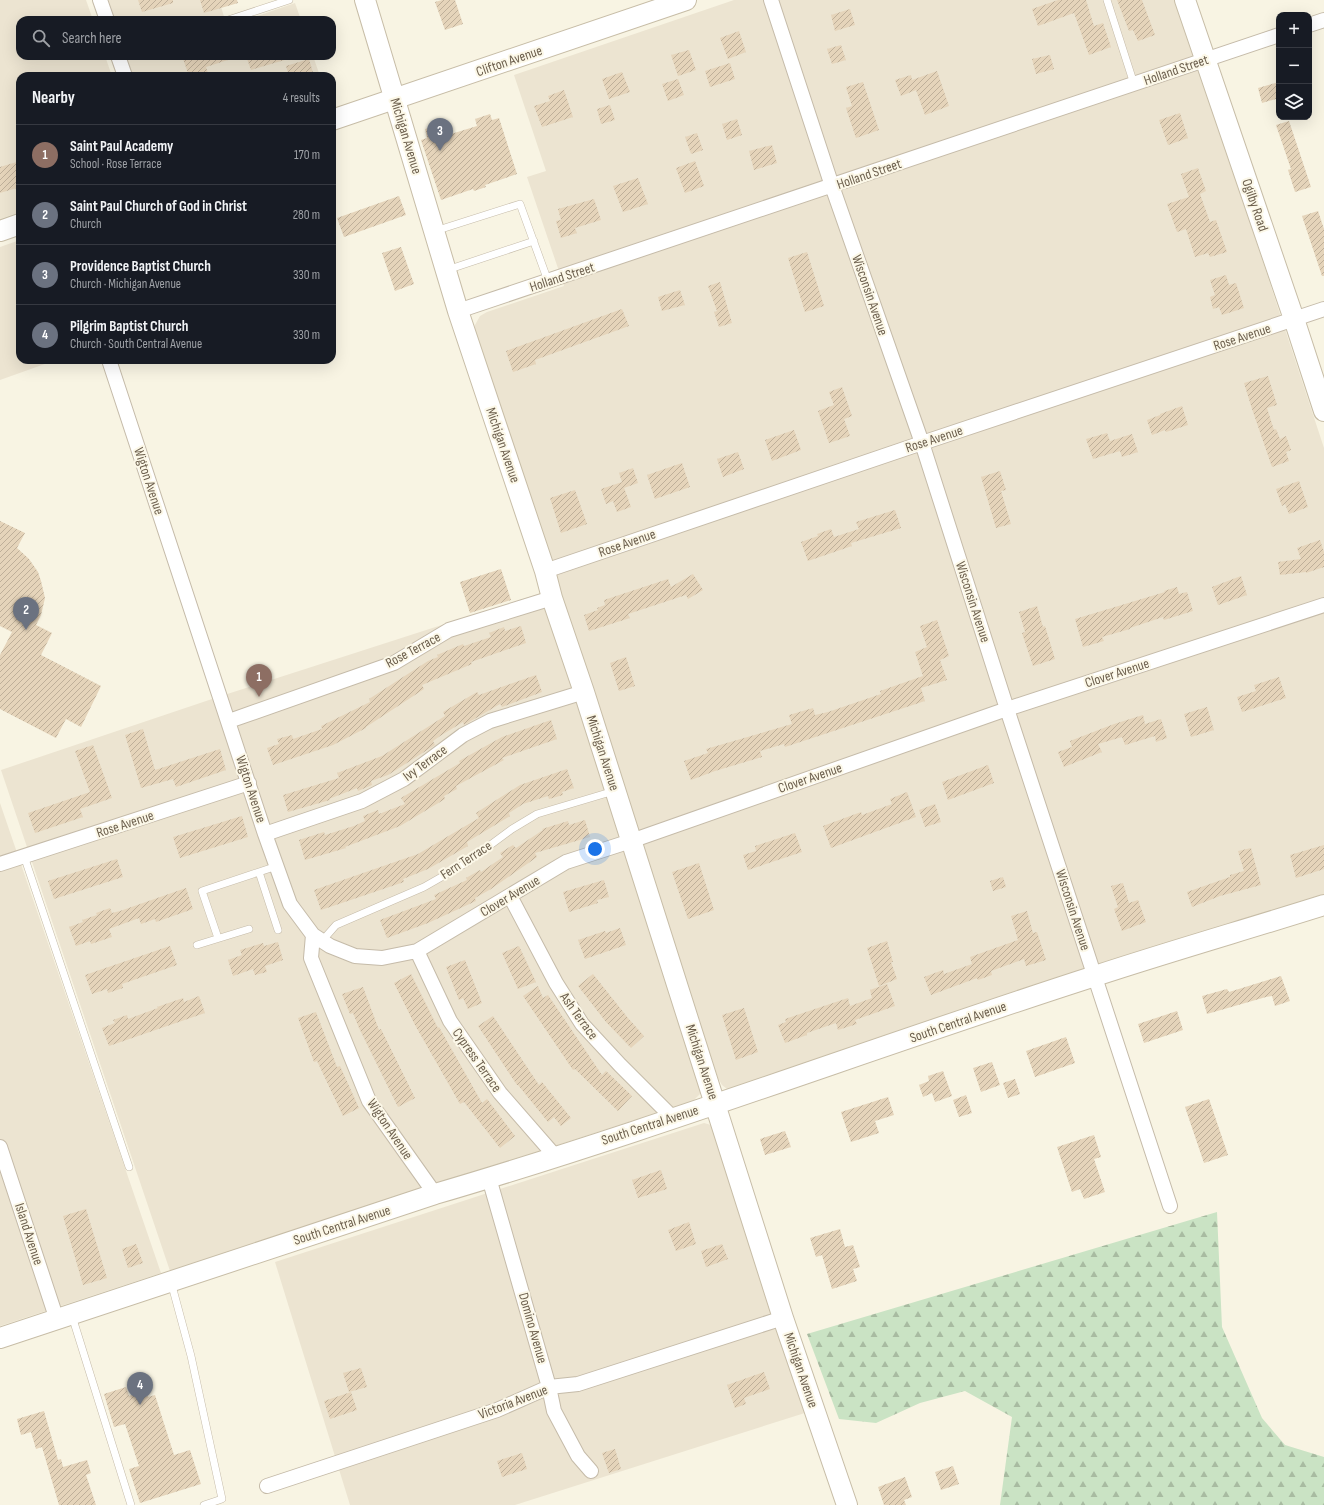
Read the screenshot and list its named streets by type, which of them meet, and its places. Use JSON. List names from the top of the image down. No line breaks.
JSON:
{"streets":{"main road":["Clifton Avenue","Michigan Avenue","Ogilby Road","South Central Avenue"],"street":["Holland Street","Wisconsin Avenue","Rose Avenue","Wigton Avenue","Rose Terrace","Clover Avenue","Ivy Terrace","Ash Terrace","Cypress Terrace","Island Avenue","Domino Avenue","Victoria Avenue"],"lane":["Fern Terrace"]},"crossings":[["Clifton Avenue","Michigan Avenue"],["Holland Street","Michigan Avenue"],["Holland Street","Ogilby Road"],["Holland Street","Wisconsin Avenue"],["Michigan Avenue","Rose Avenue"],["Michigan Avenue","Rose Terrace"],["Michigan Avenue","Clover Avenue"],["Michigan Avenue","Ivy Terrace"],["Michigan Avenue","Fern Terrace"],["Michigan Avenue","South Central Avenue"],["Michigan Avenue","Victoria Avenue"],["Ogilby Road","Rose Avenue"],["Wisconsin Avenue","Rose Avenue"],["Wisconsin Avenue","Clover Avenue"],["Wisconsin Avenue","South Central Avenue"],["Rose Avenue","Wigton Avenue"],["Wigton Avenue","Rose Terrace"],["Wigton Avenue","Clover Avenue"],["Wigton Avenue","Ivy Terrace"],["Wigton Avenue","Fern Terrace"],["Wigton Avenue","South Central Avenue"],["Clover Avenue","Fern Terrace"],["Clover Avenue","Ash Terrace"],["Clover Avenue","Cypress Terrace"],["Ash Terrace","South Central Avenue"],["South Central Avenue","Cypress Terrace"],["South Central Avenue","Island Avenue"],["South Central Avenue","Domino Avenue"],["Domino Avenue","Victoria Avenue"]],"page":{"map_buttons":["+","−"],"search":"Search here","heading":["Nearby","4 results"],"pins":["3","2","1","4"],"list":[{"mark":"1","name":"Saint Paul Academy","note":"School · Rose Terrace","value":"170 m"},{"mark":"2","name":"Saint Paul Church of God in Christ","note":"Church","value":"280 m"},{"mark":"3","name":"Providence Baptist Church","note":"Church · Michigan Avenue","value":"330 m"},{"mark":"4","name":"Pilgrim Baptist Church","note":"Church · South Central Avenue","value":"330 m"}]}}
